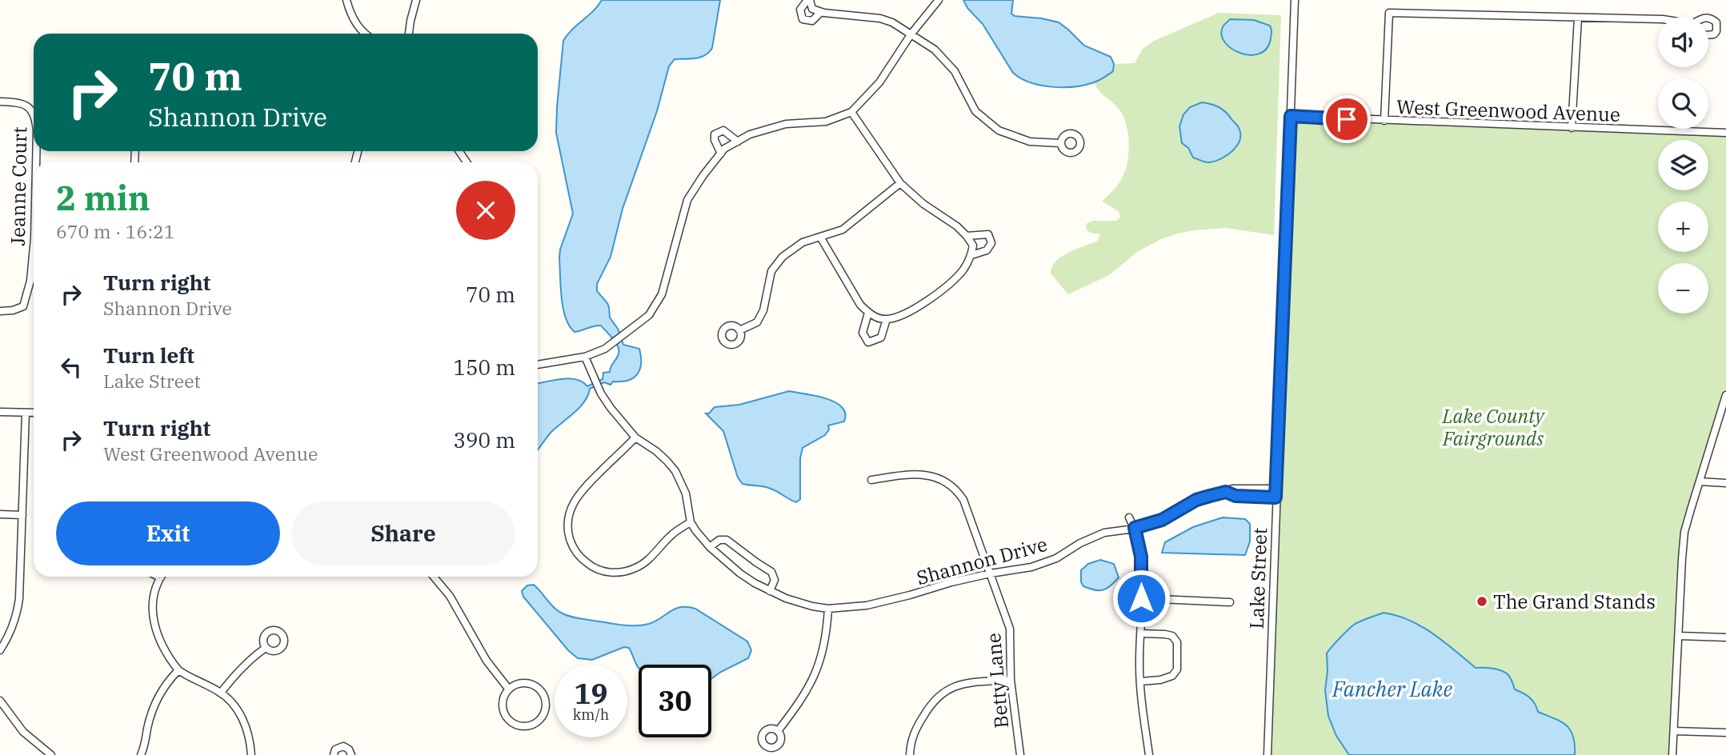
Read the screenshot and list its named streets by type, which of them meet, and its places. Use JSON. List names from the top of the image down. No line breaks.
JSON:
{"streets":{"street":["West Greenwood Avenue","Jeanne Court","Shannon Drive","Lake Street","Betty Lane"]},"crossings":[["West Greenwood Avenue","Lake Street"],["Shannon Drive","Lake Street"],["Shannon Drive","Betty Lane"]],"water":["Fancher Lake"],"parks":["Lake County Fairgrounds"],"places":["The Grand Stands"],"page":{"map_buttons":["+","−"],"turn":["70 m","Shannon Drive"],"heading":["2 min","670 m · 16:21"],"list":[{"name":"Turn right","note":"Shannon Drive","value":"70 m"},{"name":"Turn left","note":"Lake Street","value":"150 m"},{"name":"Turn right","note":"West Greenwood Avenue","value":"390 m"}],"buttons":["Exit","Share"],"speed":"19 km/h","limit":"30"}}
